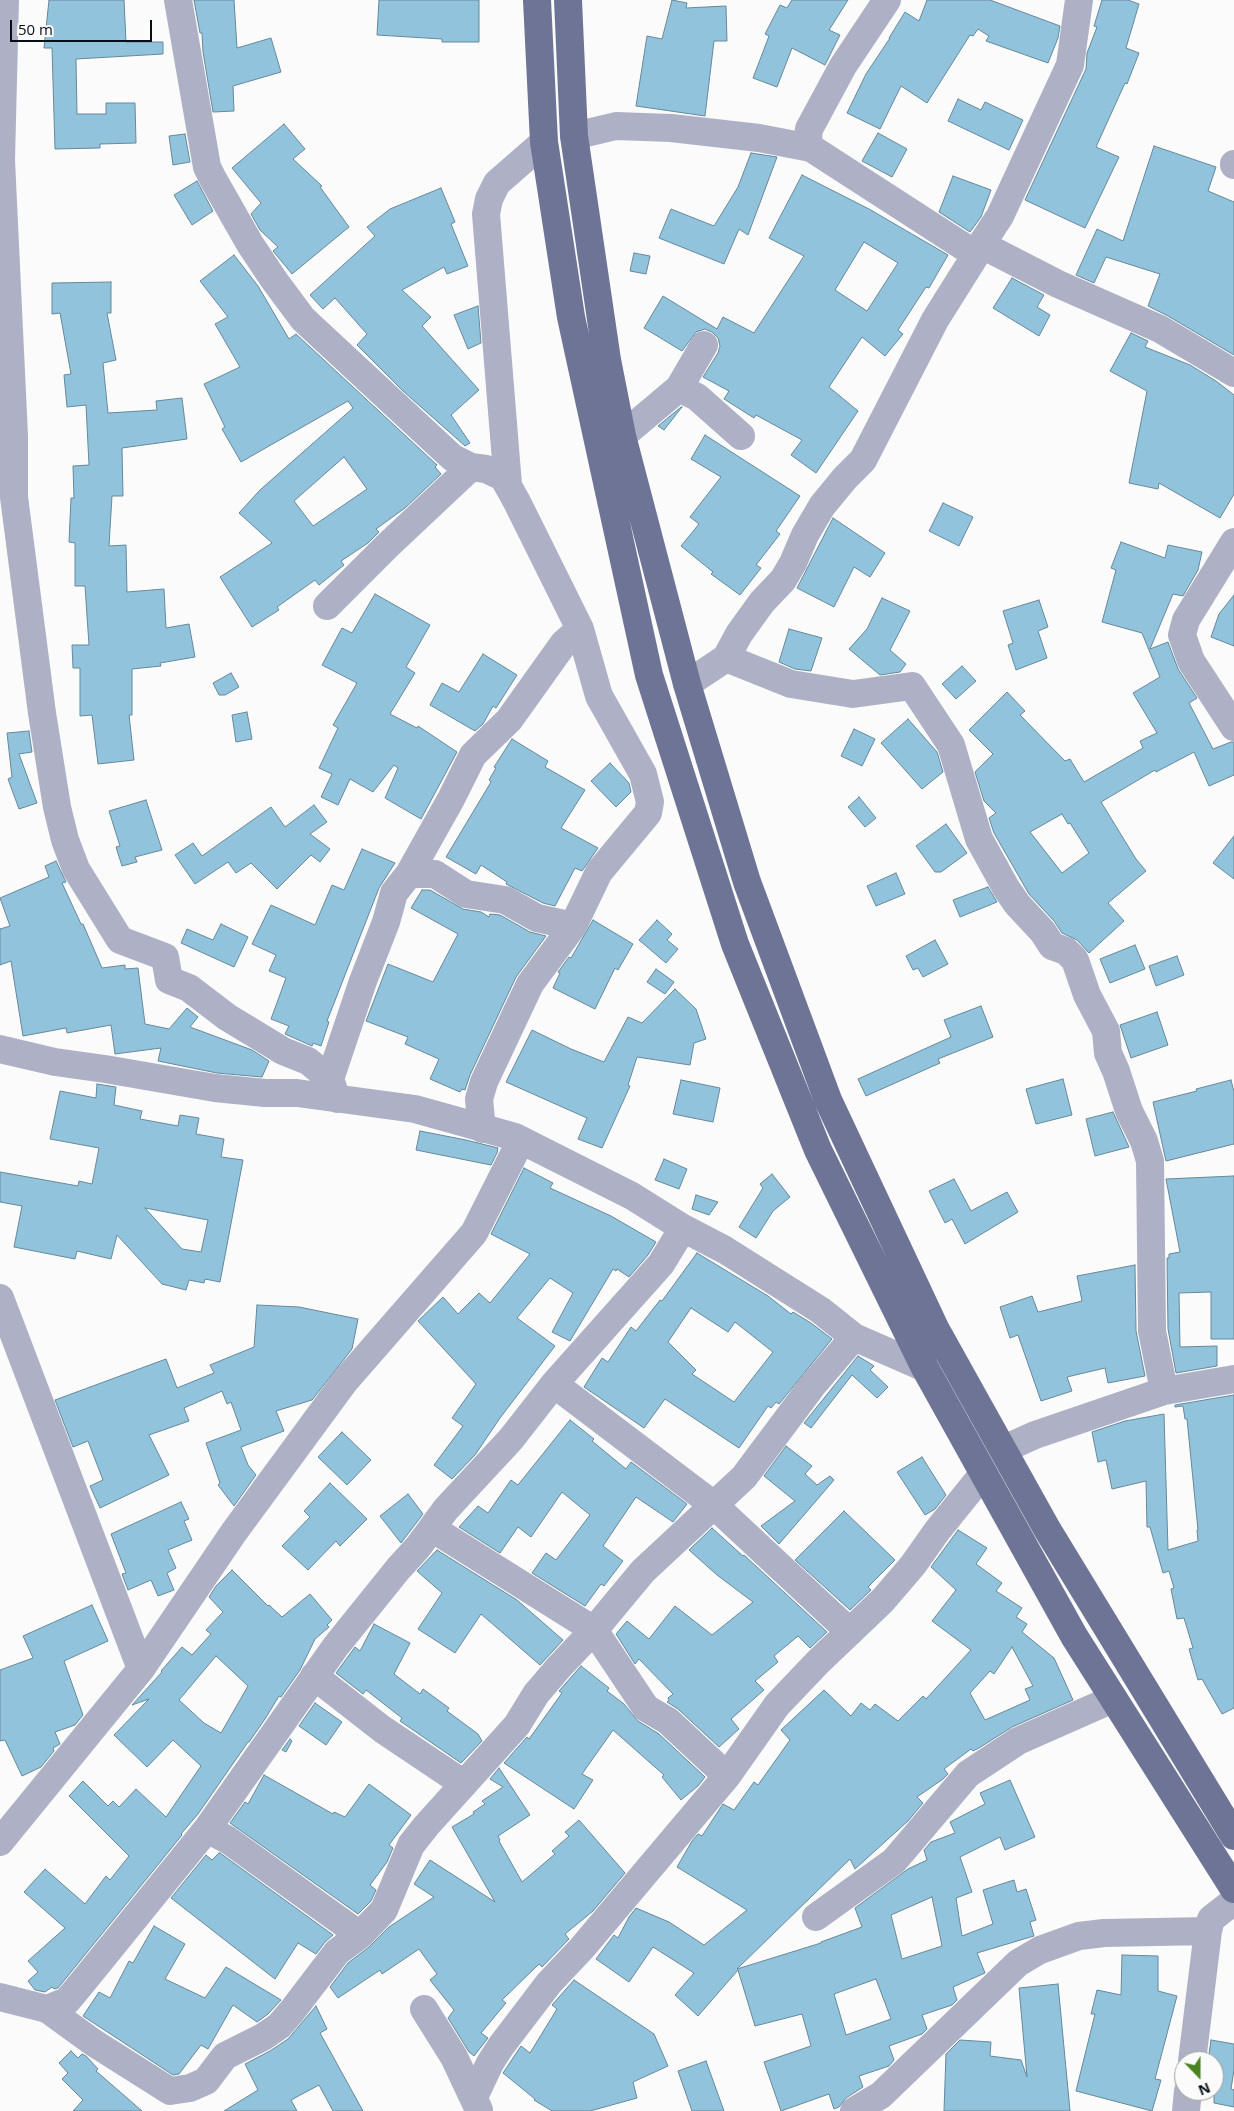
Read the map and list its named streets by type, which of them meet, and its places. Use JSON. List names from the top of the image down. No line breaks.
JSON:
{"scale_bar":"50 m","north":"bottom"}
